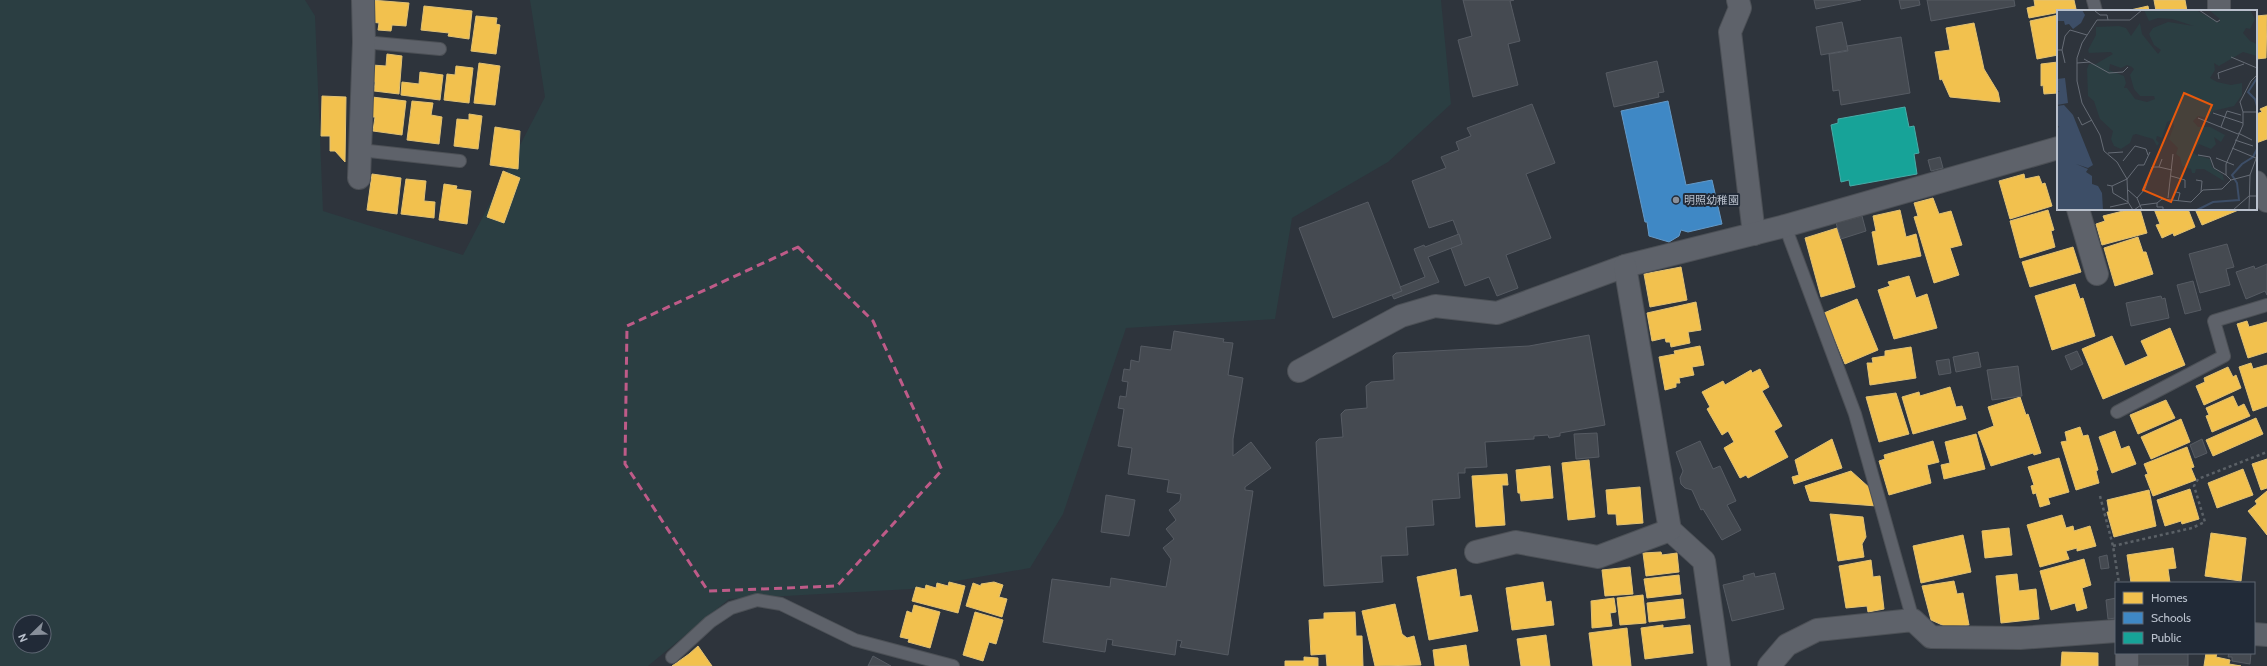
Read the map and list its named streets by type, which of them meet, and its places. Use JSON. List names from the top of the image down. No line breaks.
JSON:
{"places":["明照幼稚園"],"legend":["Homes","Schools","Public"],"north":"bottom left"}
